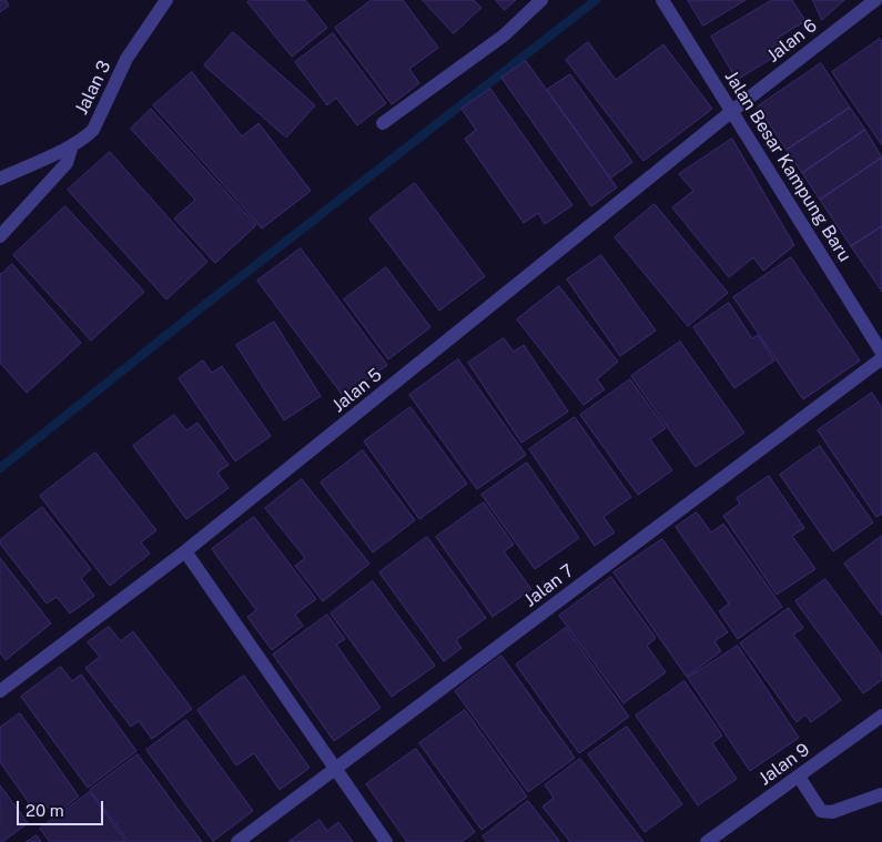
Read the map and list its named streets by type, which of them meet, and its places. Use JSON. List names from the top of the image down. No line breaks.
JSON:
{"streets":{"street":["Jalan 6","Jalan 3","Jalan Besar Kampung Baru","Jalan 5","Jalan 7","Jalan 9"]},"crossings":[["Jalan 6","Jalan Besar Kampung Baru"],["Jalan 6","Jalan 5"],["Jalan Besar Kampung Baru","Jalan 5"]],"scale_bar":"20 m"}
